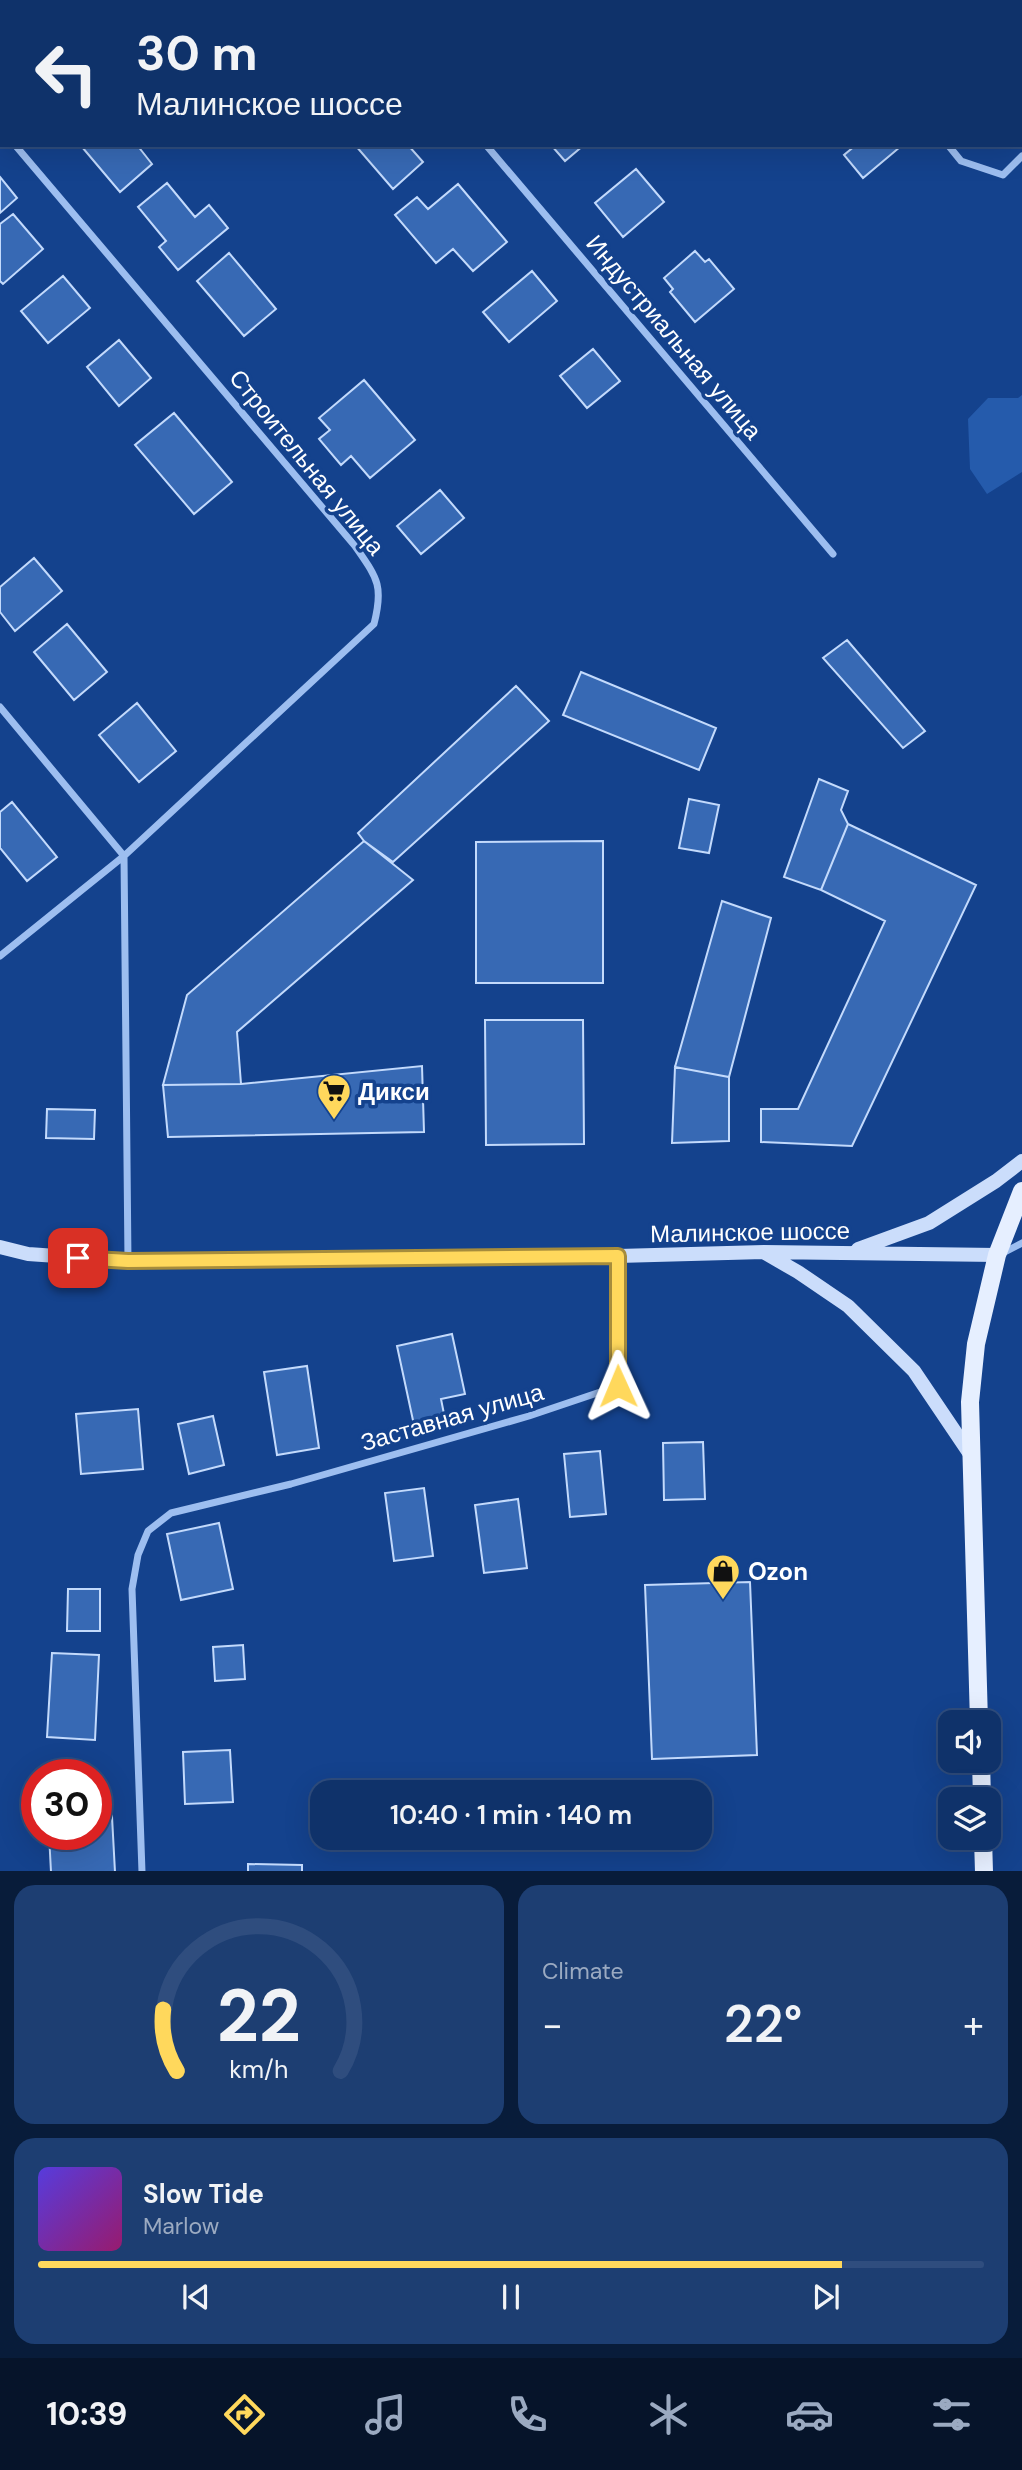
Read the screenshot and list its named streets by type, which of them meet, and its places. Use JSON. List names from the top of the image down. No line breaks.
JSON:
{"streets":{"main road":["Малинское шоссе"],"street":["Индустриальная улица","Строительная улица","Заставная улица"]},"crossings":[["Малинское шоссе","Заставная улица"]],"places":{"supermarket":["Дикси"],"shop":["Ozon"]},"page":{"turn":["30 m","Малинское шоссе"],"limit":"30","trip":"10:40 · 1 min · 140 m","tile":"Climate","heat":["−","22°","+"],"song":["Slow Tide","Marlow"],"tabs":"10:39","gauge":["22","km/h"]}}
